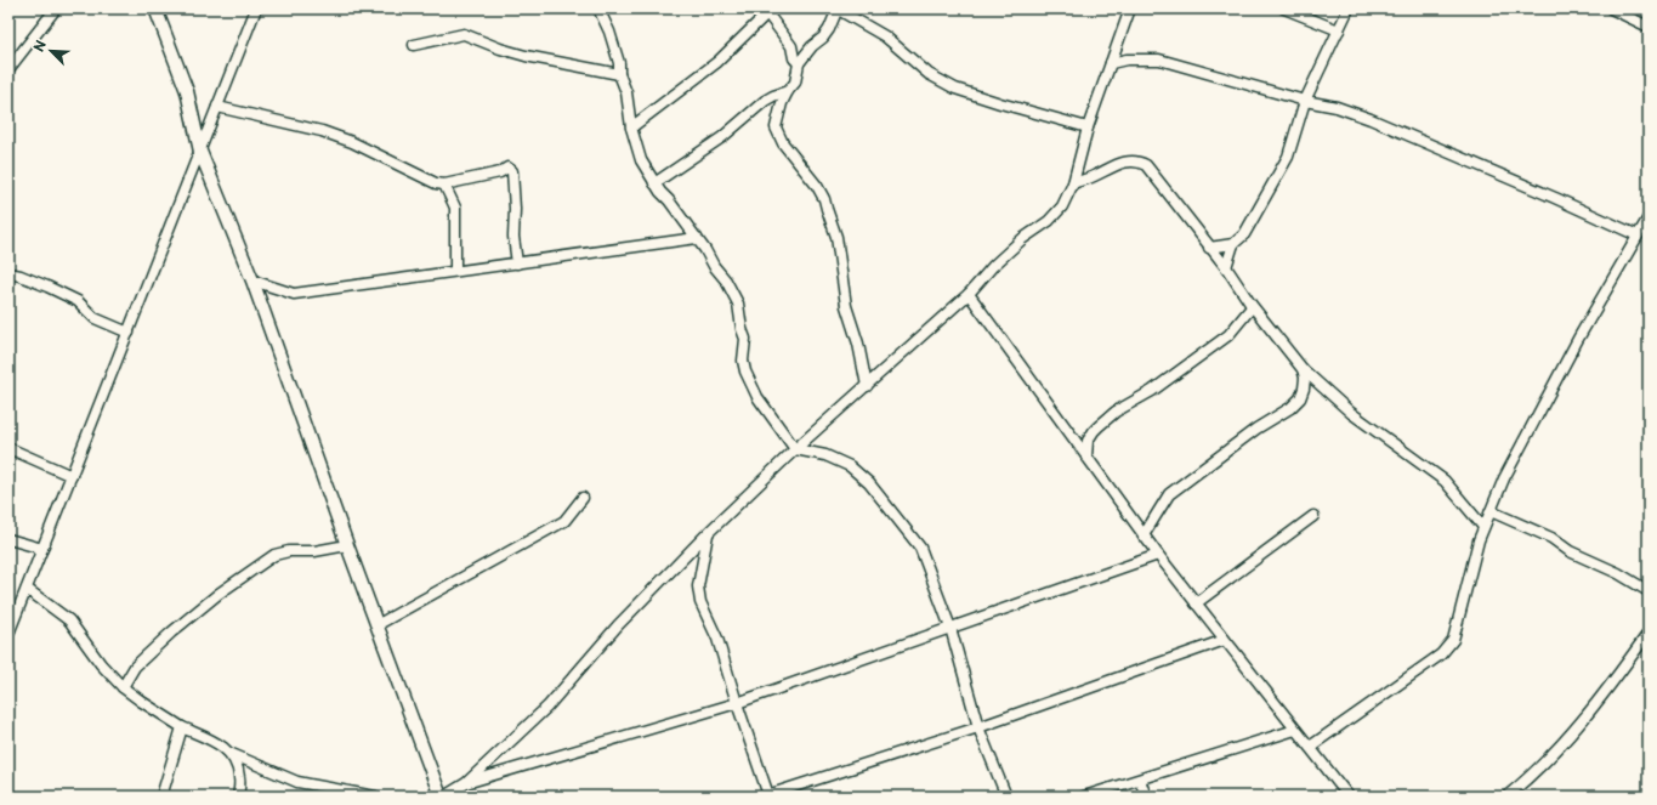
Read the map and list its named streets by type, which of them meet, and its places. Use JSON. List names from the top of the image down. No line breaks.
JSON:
{"north":"top left"}
